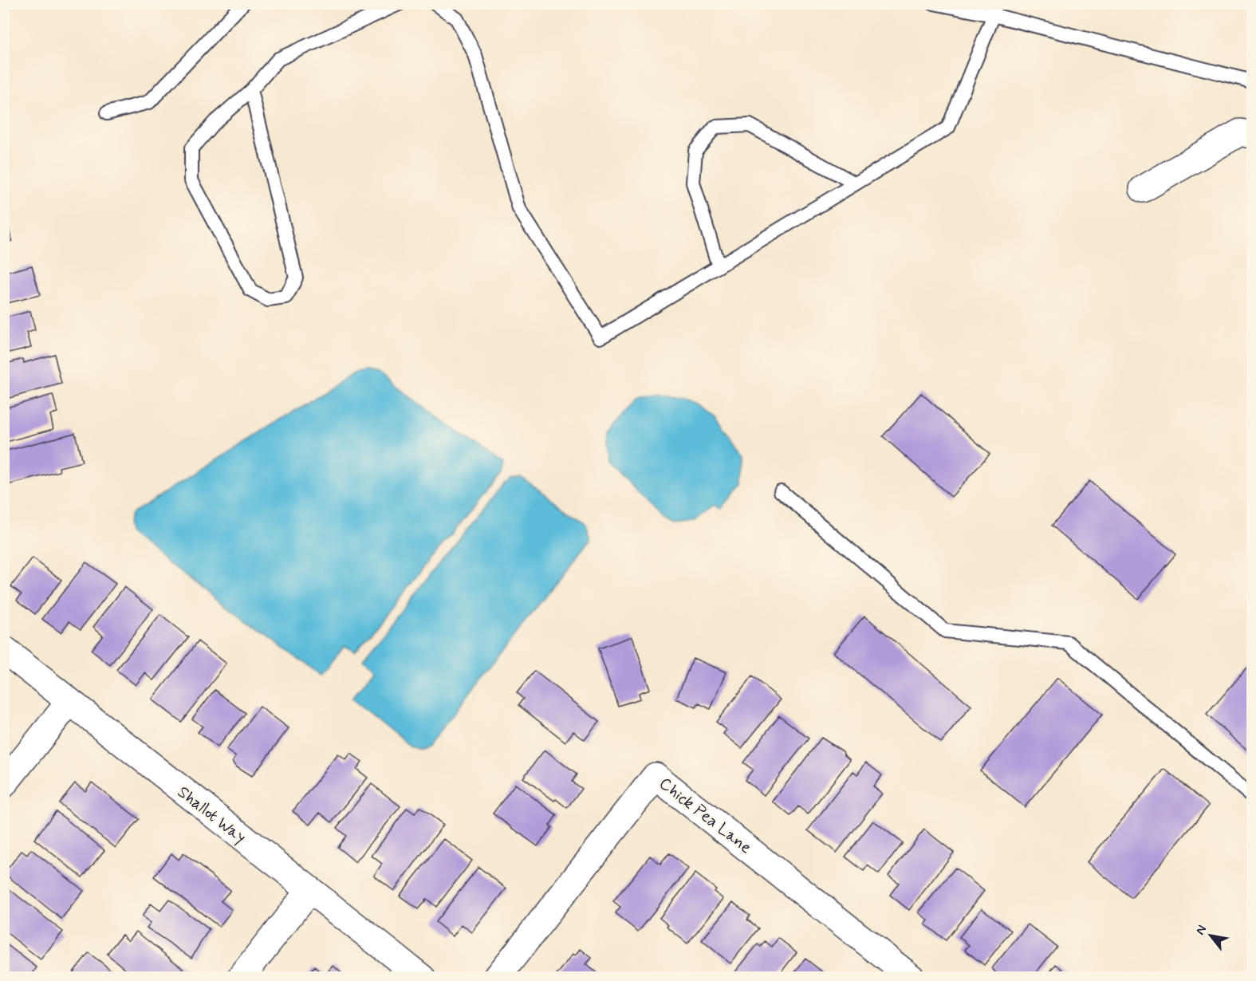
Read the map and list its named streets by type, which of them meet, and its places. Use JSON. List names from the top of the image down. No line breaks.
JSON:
{"streets":{"street":["Shallot Way","Chick Pea Lane"]},"north":"top left"}
